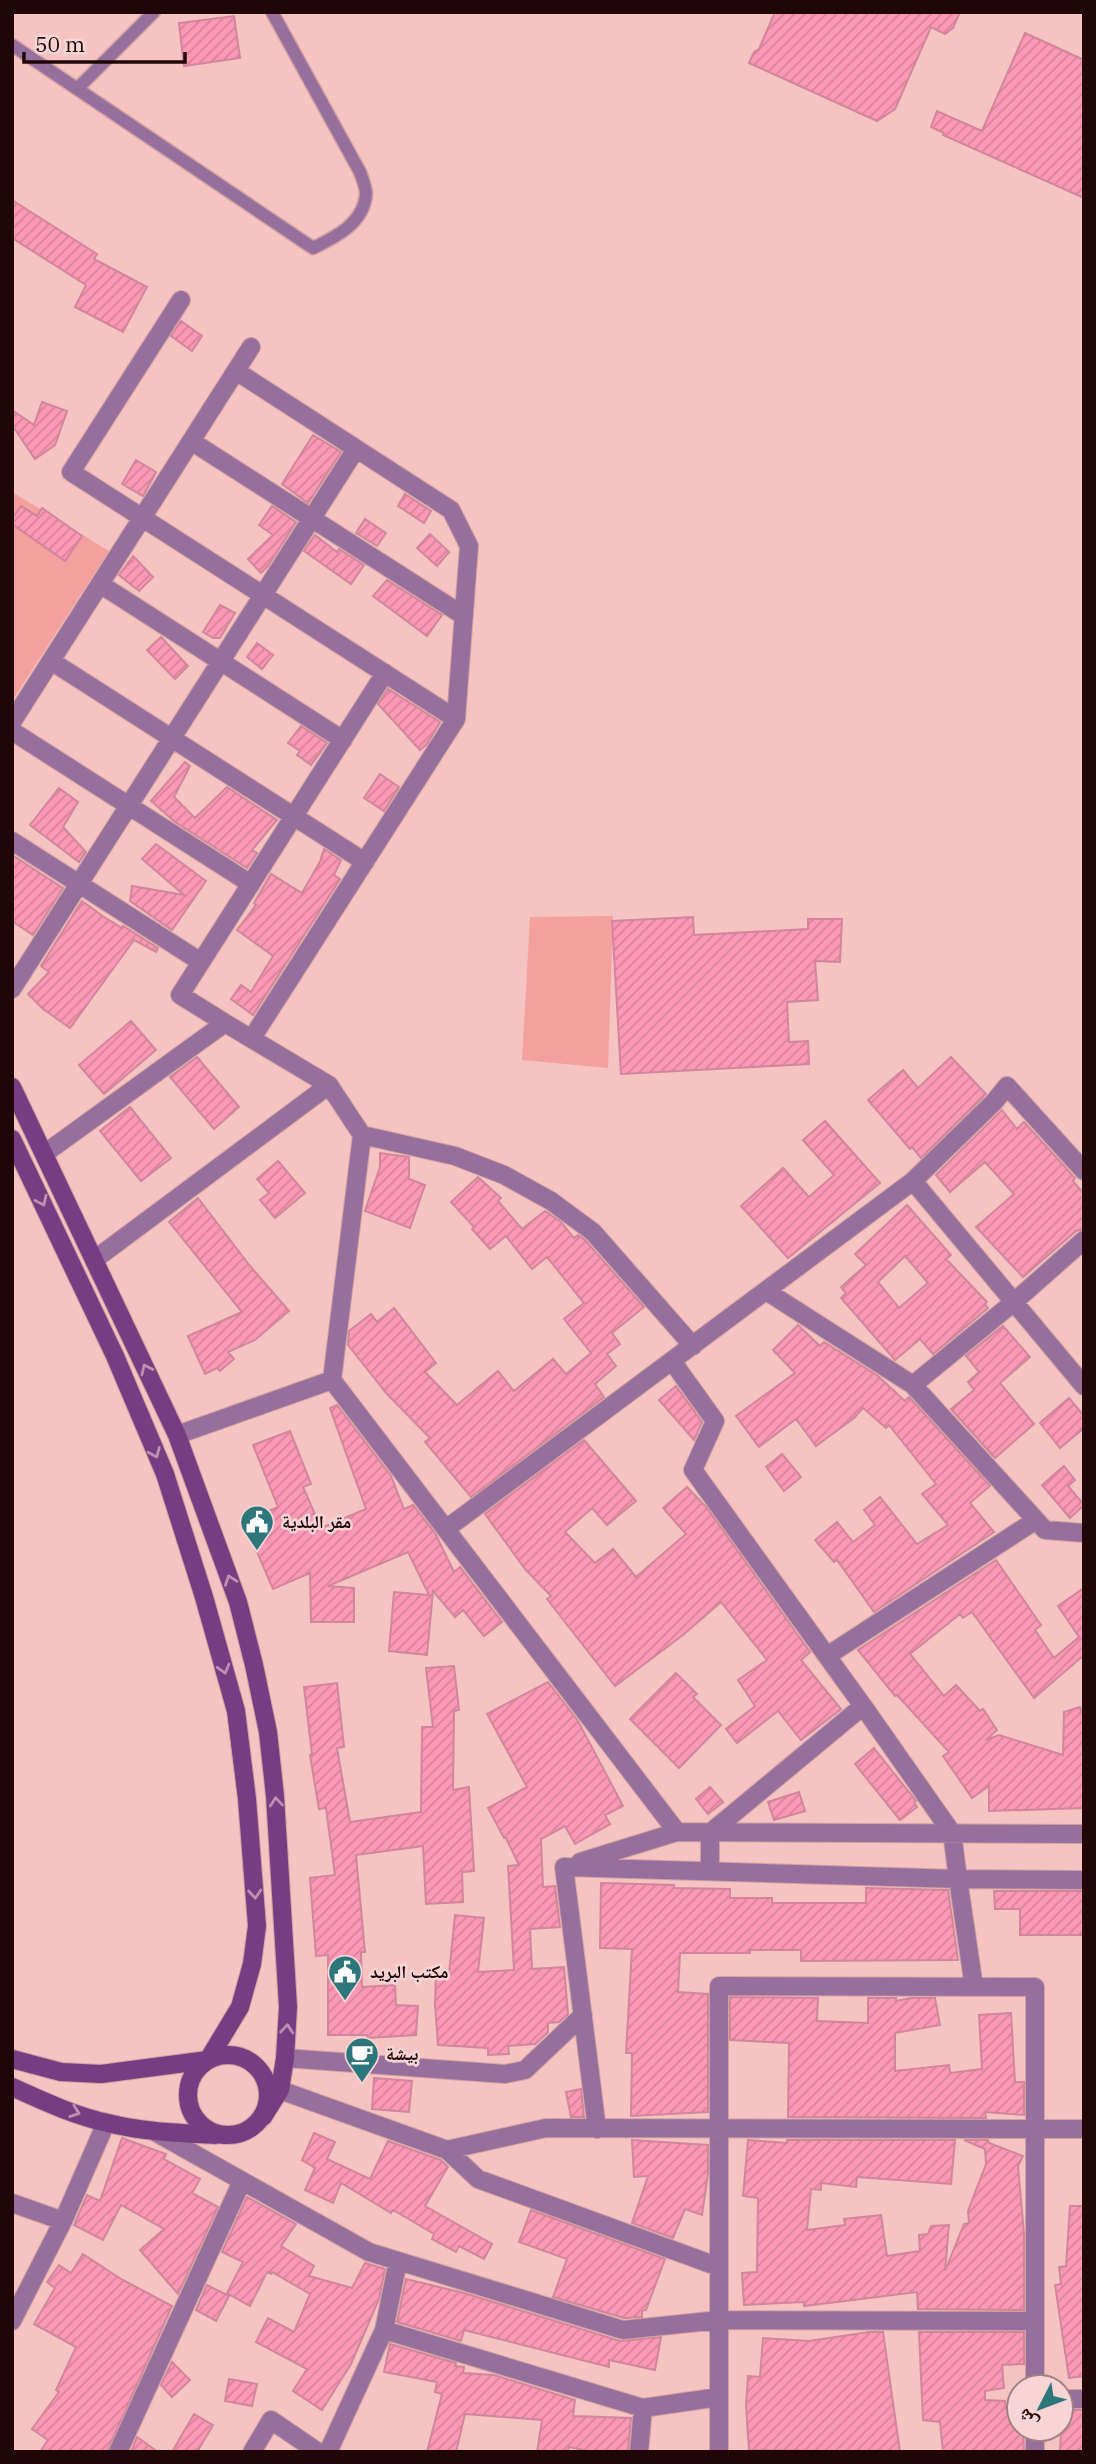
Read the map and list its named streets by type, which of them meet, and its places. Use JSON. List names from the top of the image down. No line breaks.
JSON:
{"places":{"public building":["مقر البلدية","مكتب البريد"],"cafe":["بيشة"]},"scale_bar":"50 m","north":"bottom left"}
